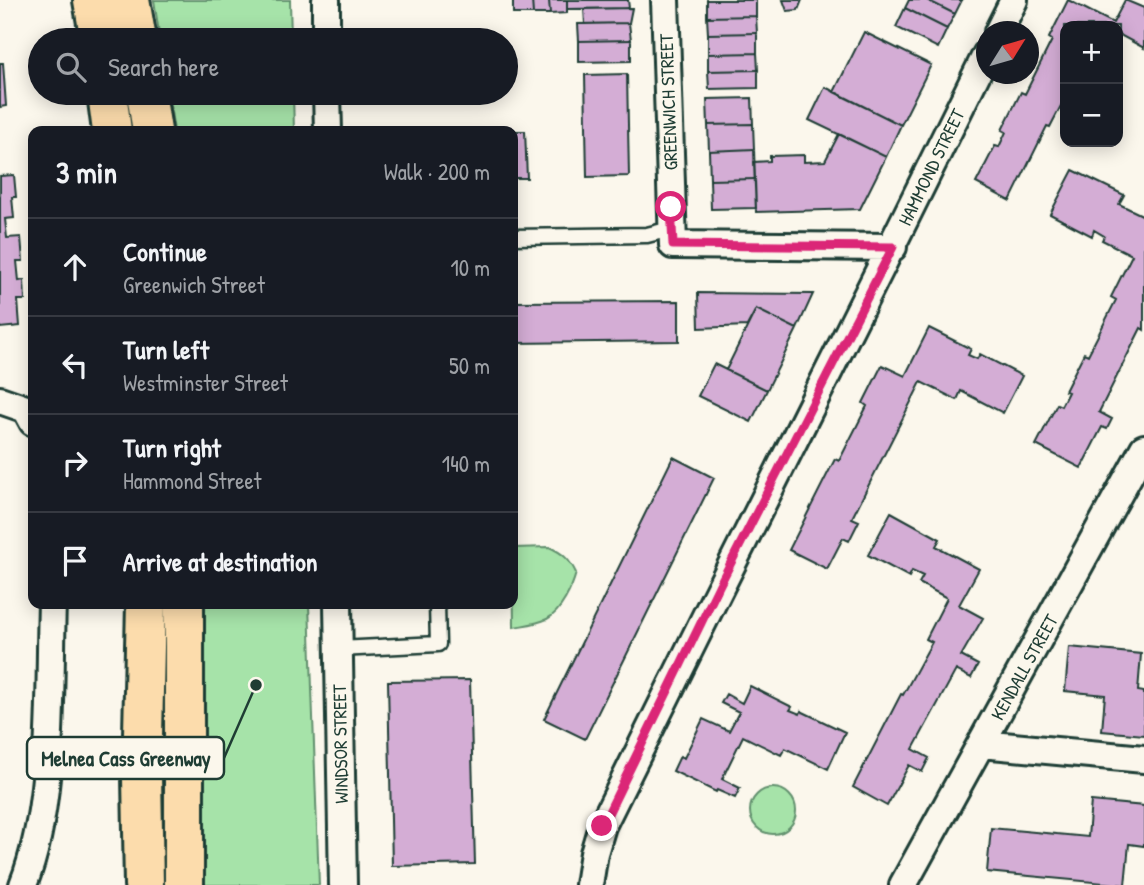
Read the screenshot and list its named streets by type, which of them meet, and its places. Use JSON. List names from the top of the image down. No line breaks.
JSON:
{"streets":{"street":["GREENWICH STREET","HAMMOND STREET","KENDALL STREET","WINDSOR STREET"]},"places":["Melnea Cass Greenway"],"north":"top right","page":{"map_buttons":["+","−"],"search":"Search here","heading":["3 min","Walk · 200 m"],"list":[["Continue","Greenwich Street","10 m"],["Turn left","Westminster Street","50 m"],["Turn right","Hammond Street","140 m"],"Arrive at destination"]}}
